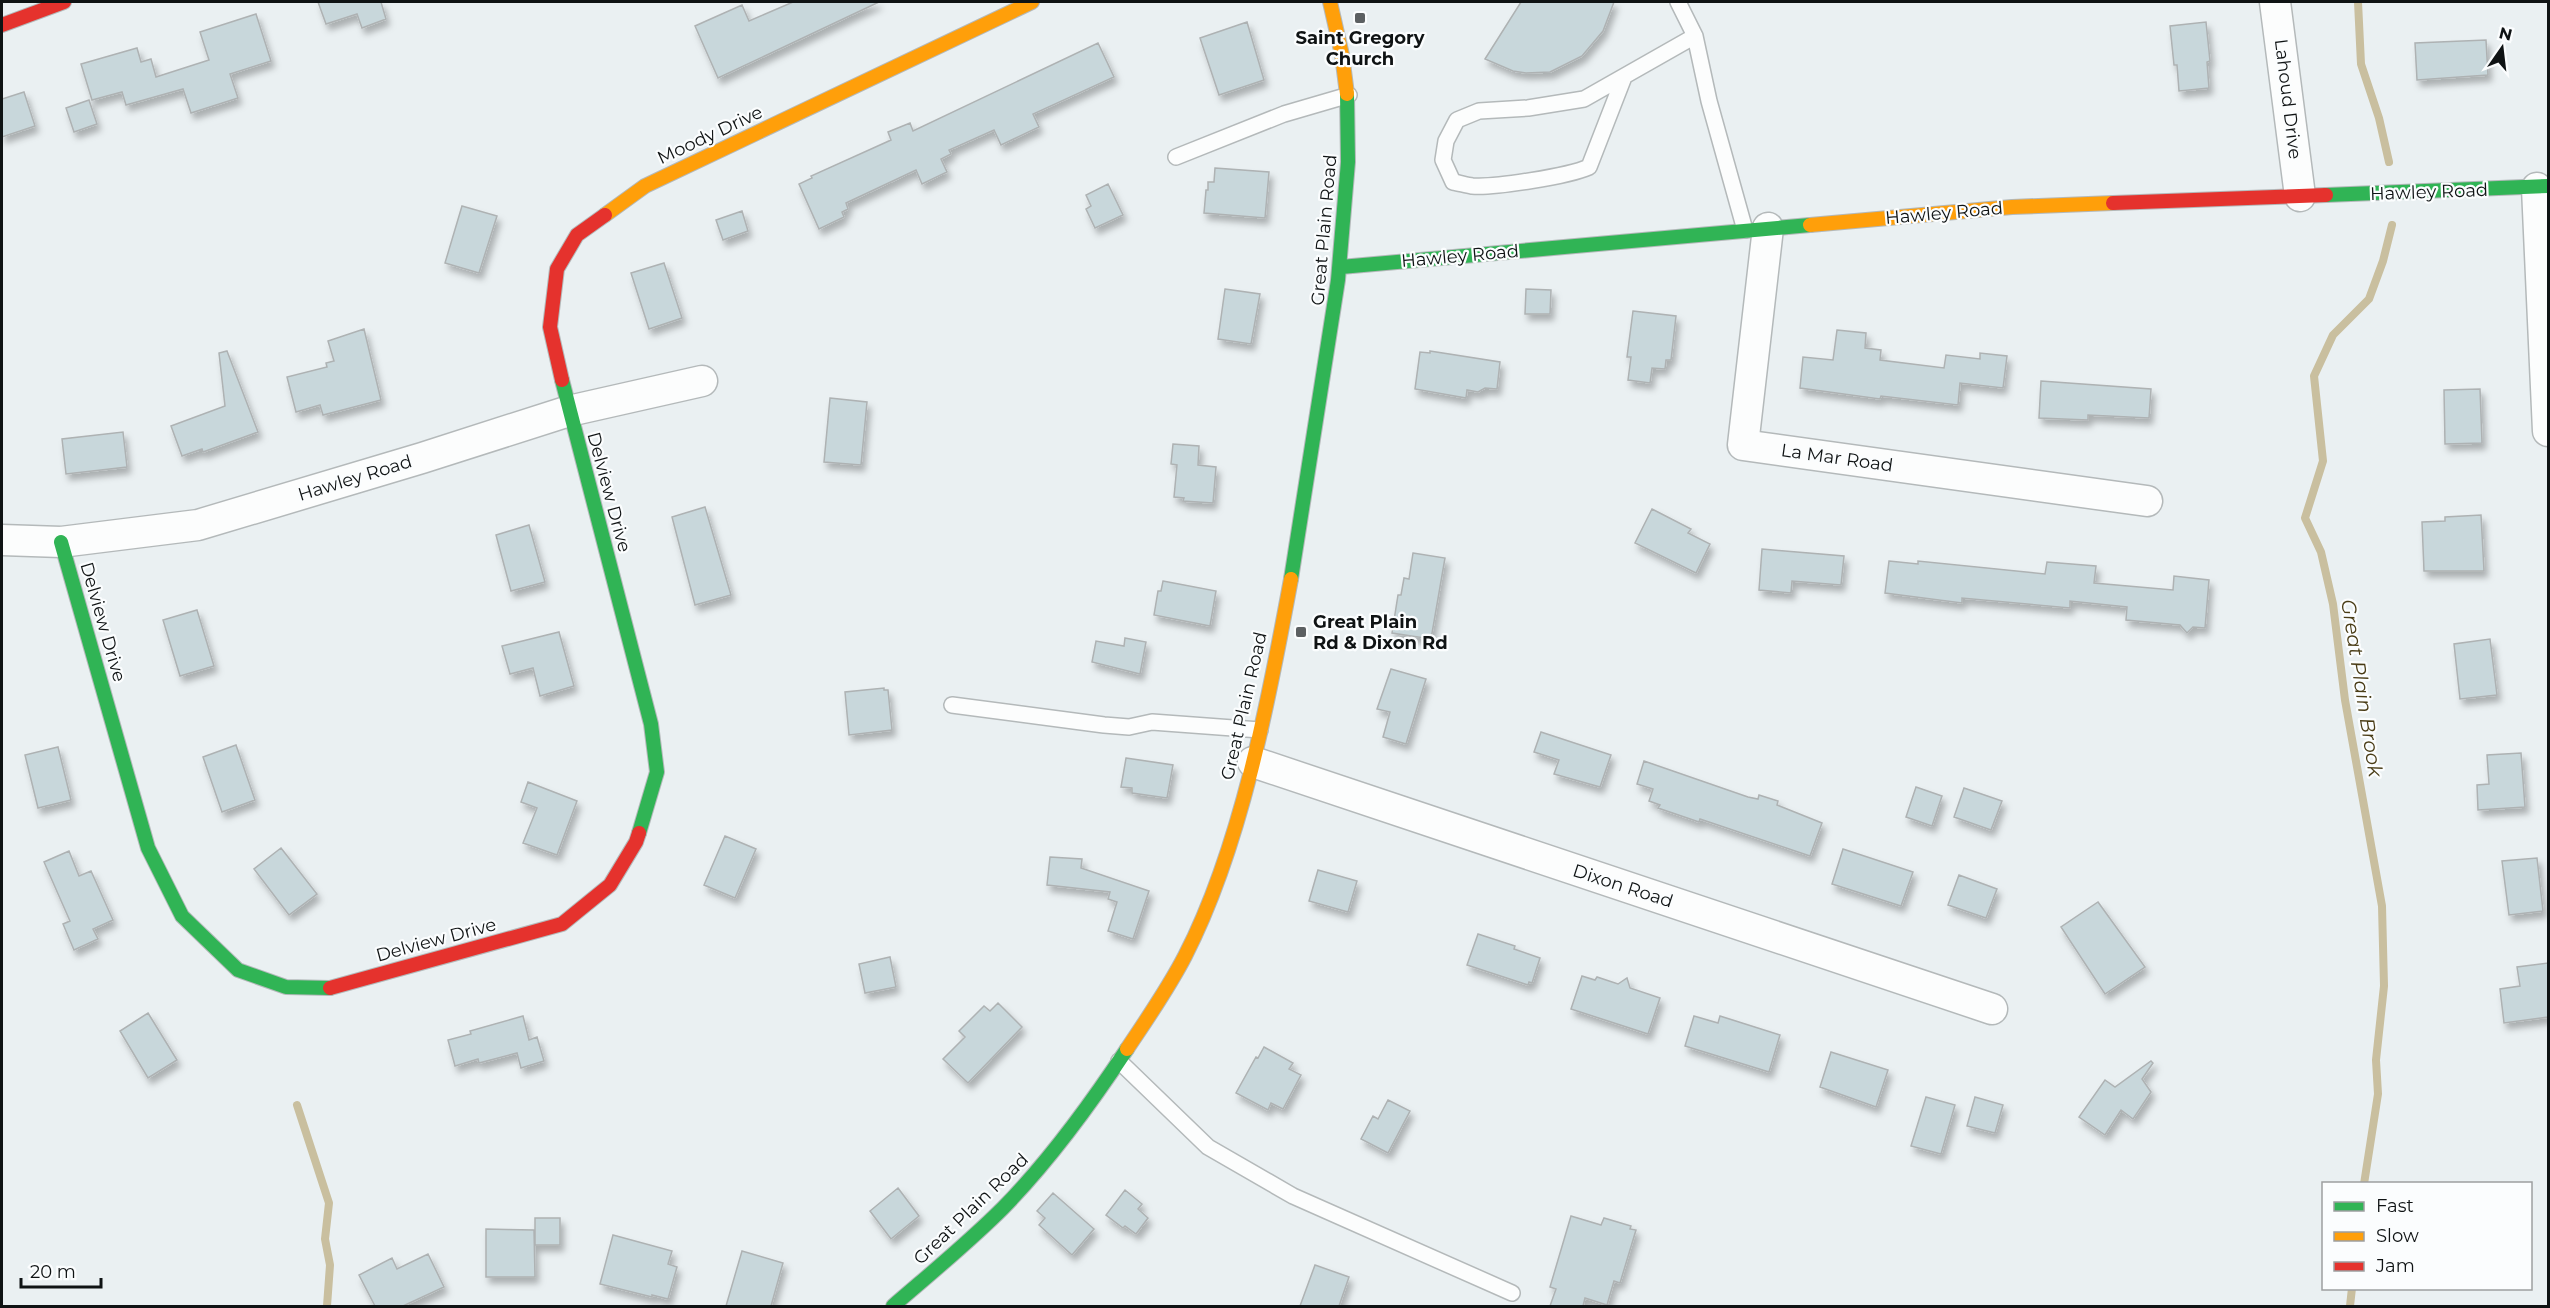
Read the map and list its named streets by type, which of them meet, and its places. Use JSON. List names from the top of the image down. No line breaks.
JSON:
{"streets":{"street":["Lahoud Drive","Moody Drive","Hawley Road","Great Plain Road","La Mar Road","Delview Drive","Dixon Road"]},"crossings":[["Lahoud Drive","Hawley Road"],["Moody Drive","Hawley Road"],["Moody Drive","Delview Drive"],["Hawley Road","Great Plain Road"],["Hawley Road","La Mar Road"],["Hawley Road","Delview Drive"],["Great Plain Road","Dixon Road"]],"water":["Great Plain Brook"],"places":{"transit":["Saint Gregory Church","Great Plain Rd & Dixon Rd"]},"legend":["Fast","Slow","Jam"],"scale_bar":"20 m","north":"top"}
